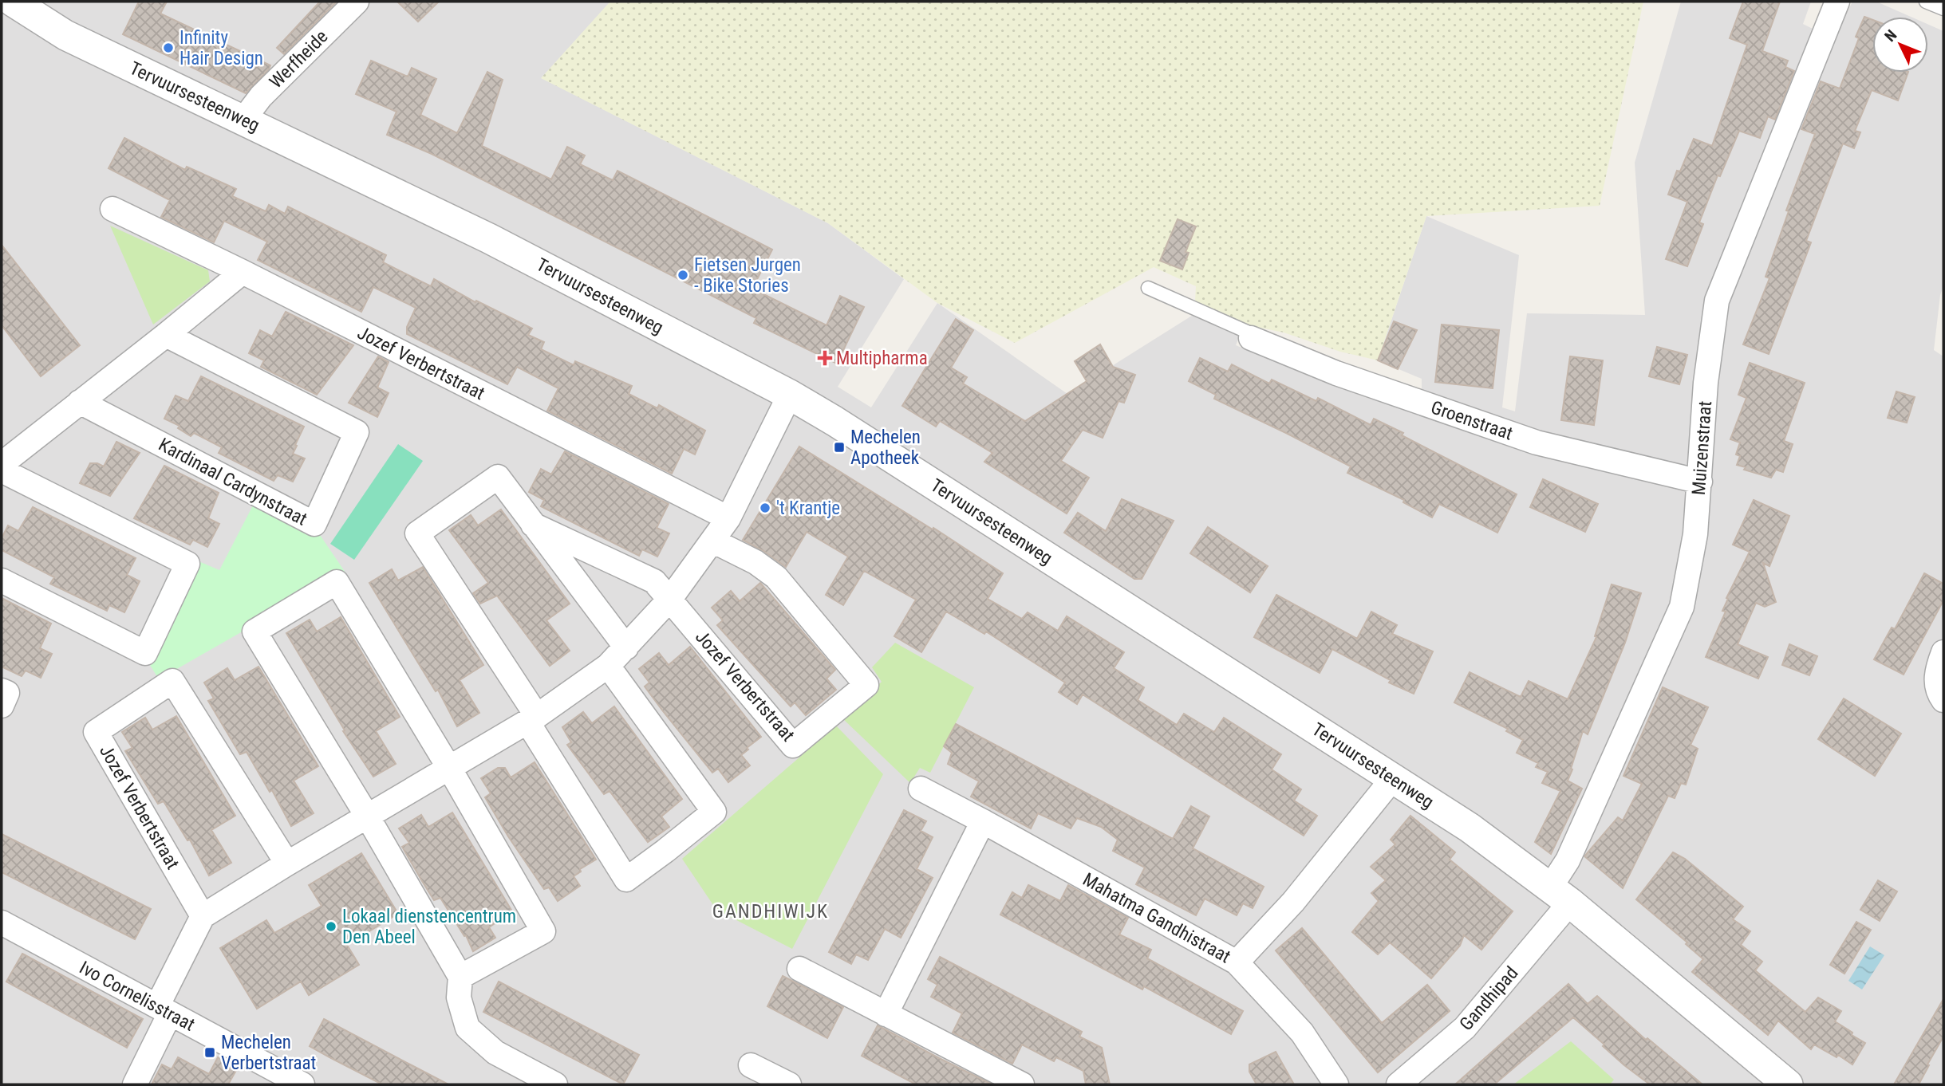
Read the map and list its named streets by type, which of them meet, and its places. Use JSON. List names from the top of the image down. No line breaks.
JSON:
{"streets":{"street":["Werfheide","Tervuursesteenweg","Jozef Verbertstraat","Groenstraat","Muizenstraat","Kardinaal Cardynstraat","Mahatma Gandhistraat","Ivo Cornelisstraat","Gandhipad"]},"crossings":[["Werfheide","Tervuursesteenweg"],["Tervuursesteenweg","Muizenstraat"],["Tervuursesteenweg","Mahatma Gandhistraat"],["Tervuursesteenweg","Gandhipad"],["Groenstraat","Muizenstraat"],["Muizenstraat","Gandhipad"]],"districts":["GANDHIWIJK"],"places":{"other":["Infinity Hair Design","Fietsen Jurgen - Bike Stories","'t Krantje","Lokaal dienstencentrum Den Abeel"],"health":["Multipharma"],"transit":["Mechelen Apotheek","Mechelen Verbertstraat"]},"north":"top left"}
